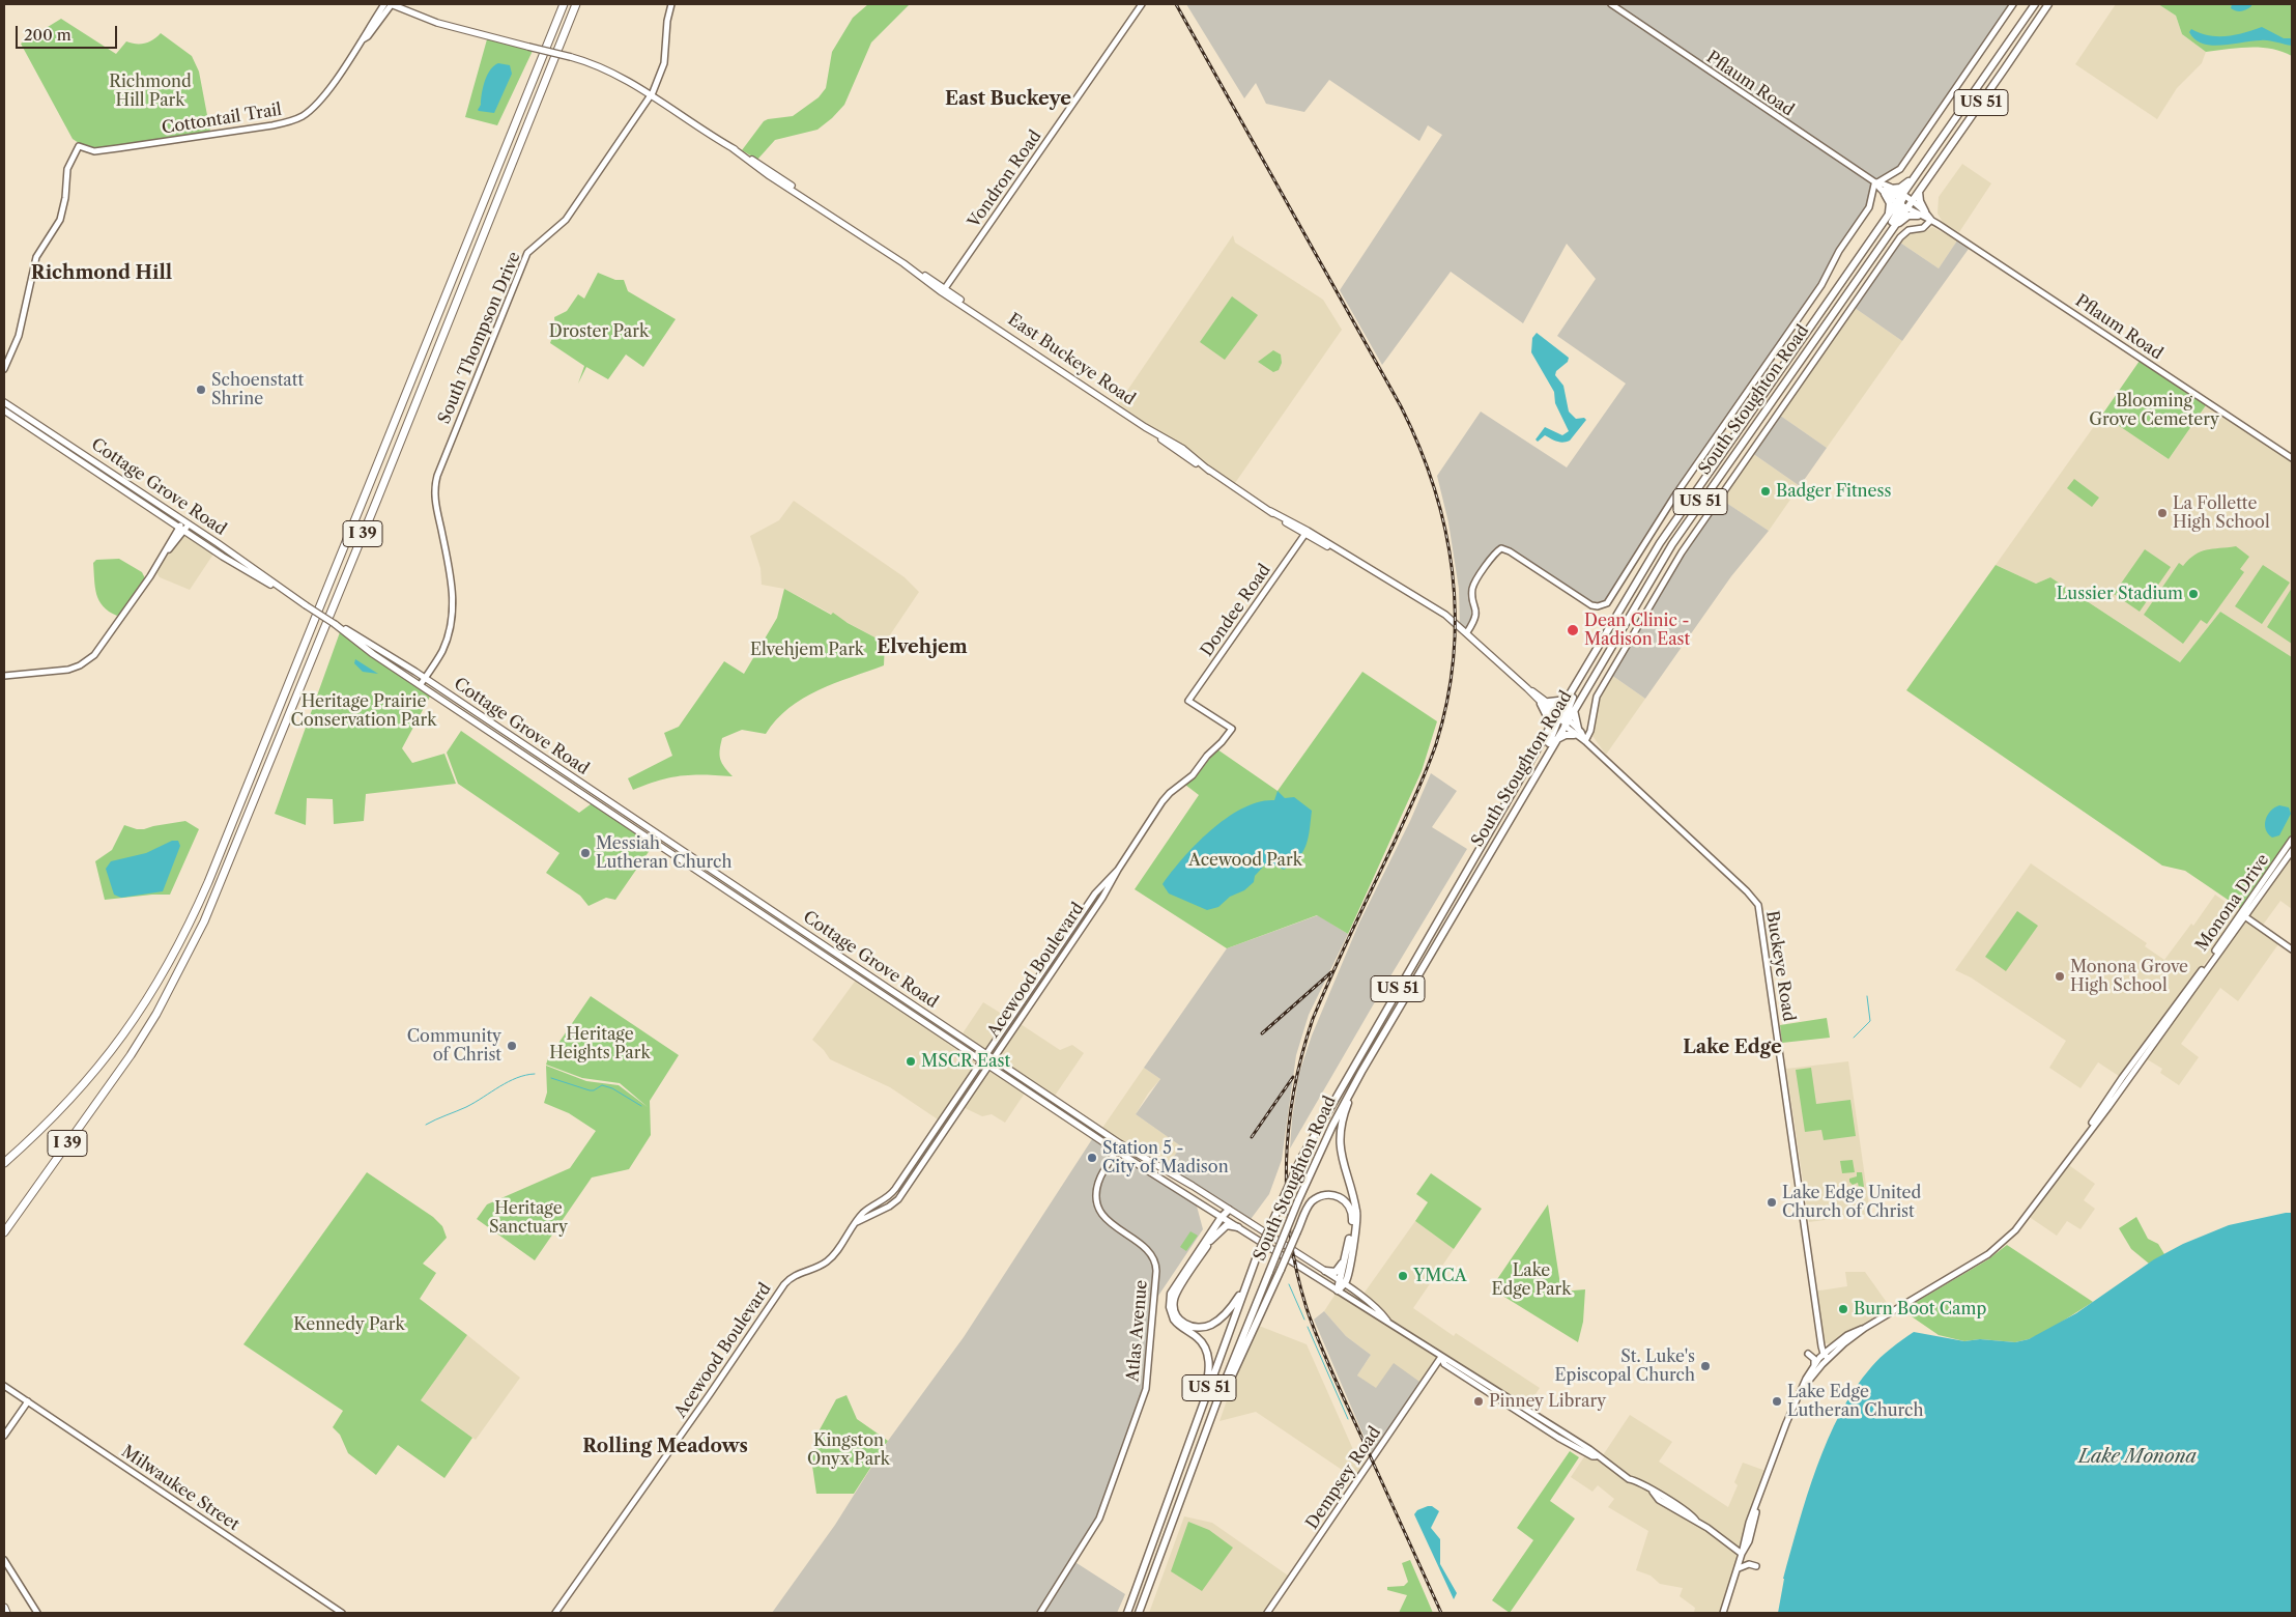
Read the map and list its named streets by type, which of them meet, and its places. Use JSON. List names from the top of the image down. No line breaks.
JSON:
{"streets":{"highway":["I 39"],"main road":["US 51","East Buckeye Road","South Stoughton Road","Cottage Grove Road"],"street":["Pflaum Road","Cottontail Trail","Vondron Road","South Thompson Drive","Dondee Road","Monona Drive","Buckeye Road","Acewood Boulevard","Atlas Avenue","Dempsey Road","Milwaukee Street"]},"crossings":[["Pflaum Road","South Stoughton Road"],["Cottontail Trail","East Buckeye Road"],["Vondron Road","East Buckeye Road"],["South Thompson Drive","East Buckeye Road"],["South Thompson Drive","Cottage Grove Road"],["East Buckeye Road","South Stoughton Road"],["East Buckeye Road","Dondee Road"],["East Buckeye Road","Buckeye Road"],["South Stoughton Road","Buckeye Road"],["Cottage Grove Road","Monona Drive"],["Cottage Grove Road","Acewood Boulevard"],["Cottage Grove Road","Atlas Avenue"],["Cottage Grove Road","Dempsey Road"],["Dondee Road","Acewood Boulevard"],["Monona Drive","Buckeye Road"]],"districts":["East Buckeye","Richmond Hill","Elvehjem","Lake Edge","Rolling Meadows"],"water":["Lake Monona"],"parks":["Richmond Hill Park","Droster Park","Blooming Grove Cemetery","Elvehjem Park","Heritage Prairie Conservation Park","Acewood Park","Heritage Heights Park","Heritage Sanctuary","Lake Edge Park","Kennedy Park","Kingston Onyx Park"],"places":["Schoenstatt Shrine","Badger Fitness","La Follette High School","Lussier Stadium","Dean Clinic - Madison East","Messiah Lutheran Church","Monona Grove High School","Community of Christ","MSCR East","Station 5 - City of Madison","Lake Edge United Church of Christ","YMCA","Burn Boot Camp","St. Luke's Episcopal Church","Pinney Library","Lake Edge Lutheran Church"],"scale_bar":"200 m"}
